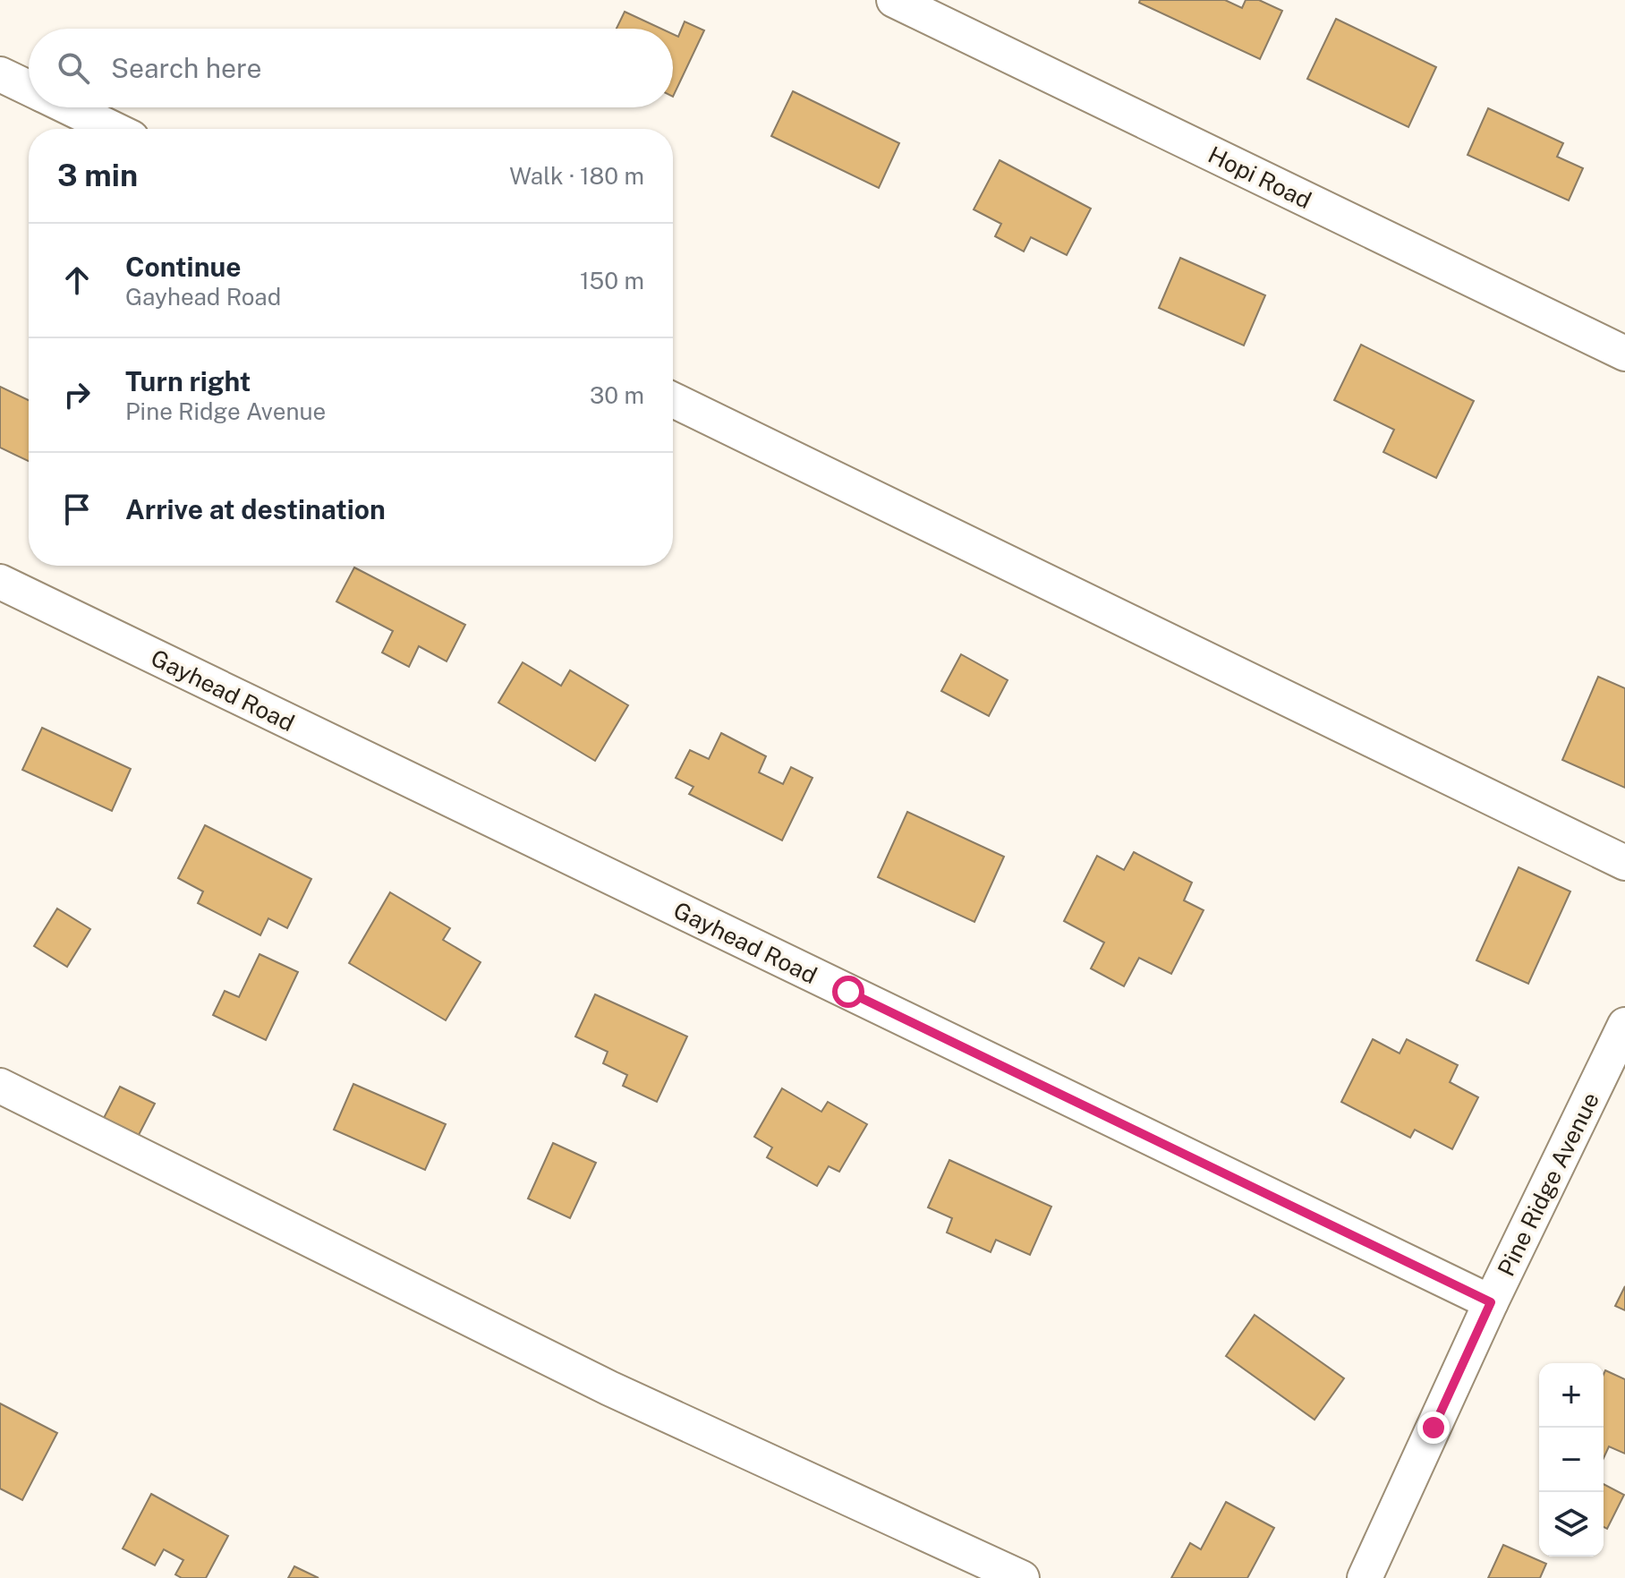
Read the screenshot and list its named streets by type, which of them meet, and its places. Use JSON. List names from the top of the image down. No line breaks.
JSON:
{"streets":{"street":["Hopi Road","Gayhead Road","Pine Ridge Avenue"]},"crossings":[["Gayhead Road","Pine Ridge Avenue"]],"page":{"search":"Search here","heading":["3 min","Walk · 180 m"],"list":[["Continue","Gayhead Road","150 m"],["Turn right","Pine Ridge Avenue","30 m"],"Arrive at destination"],"map_buttons":["+","−"]}}
